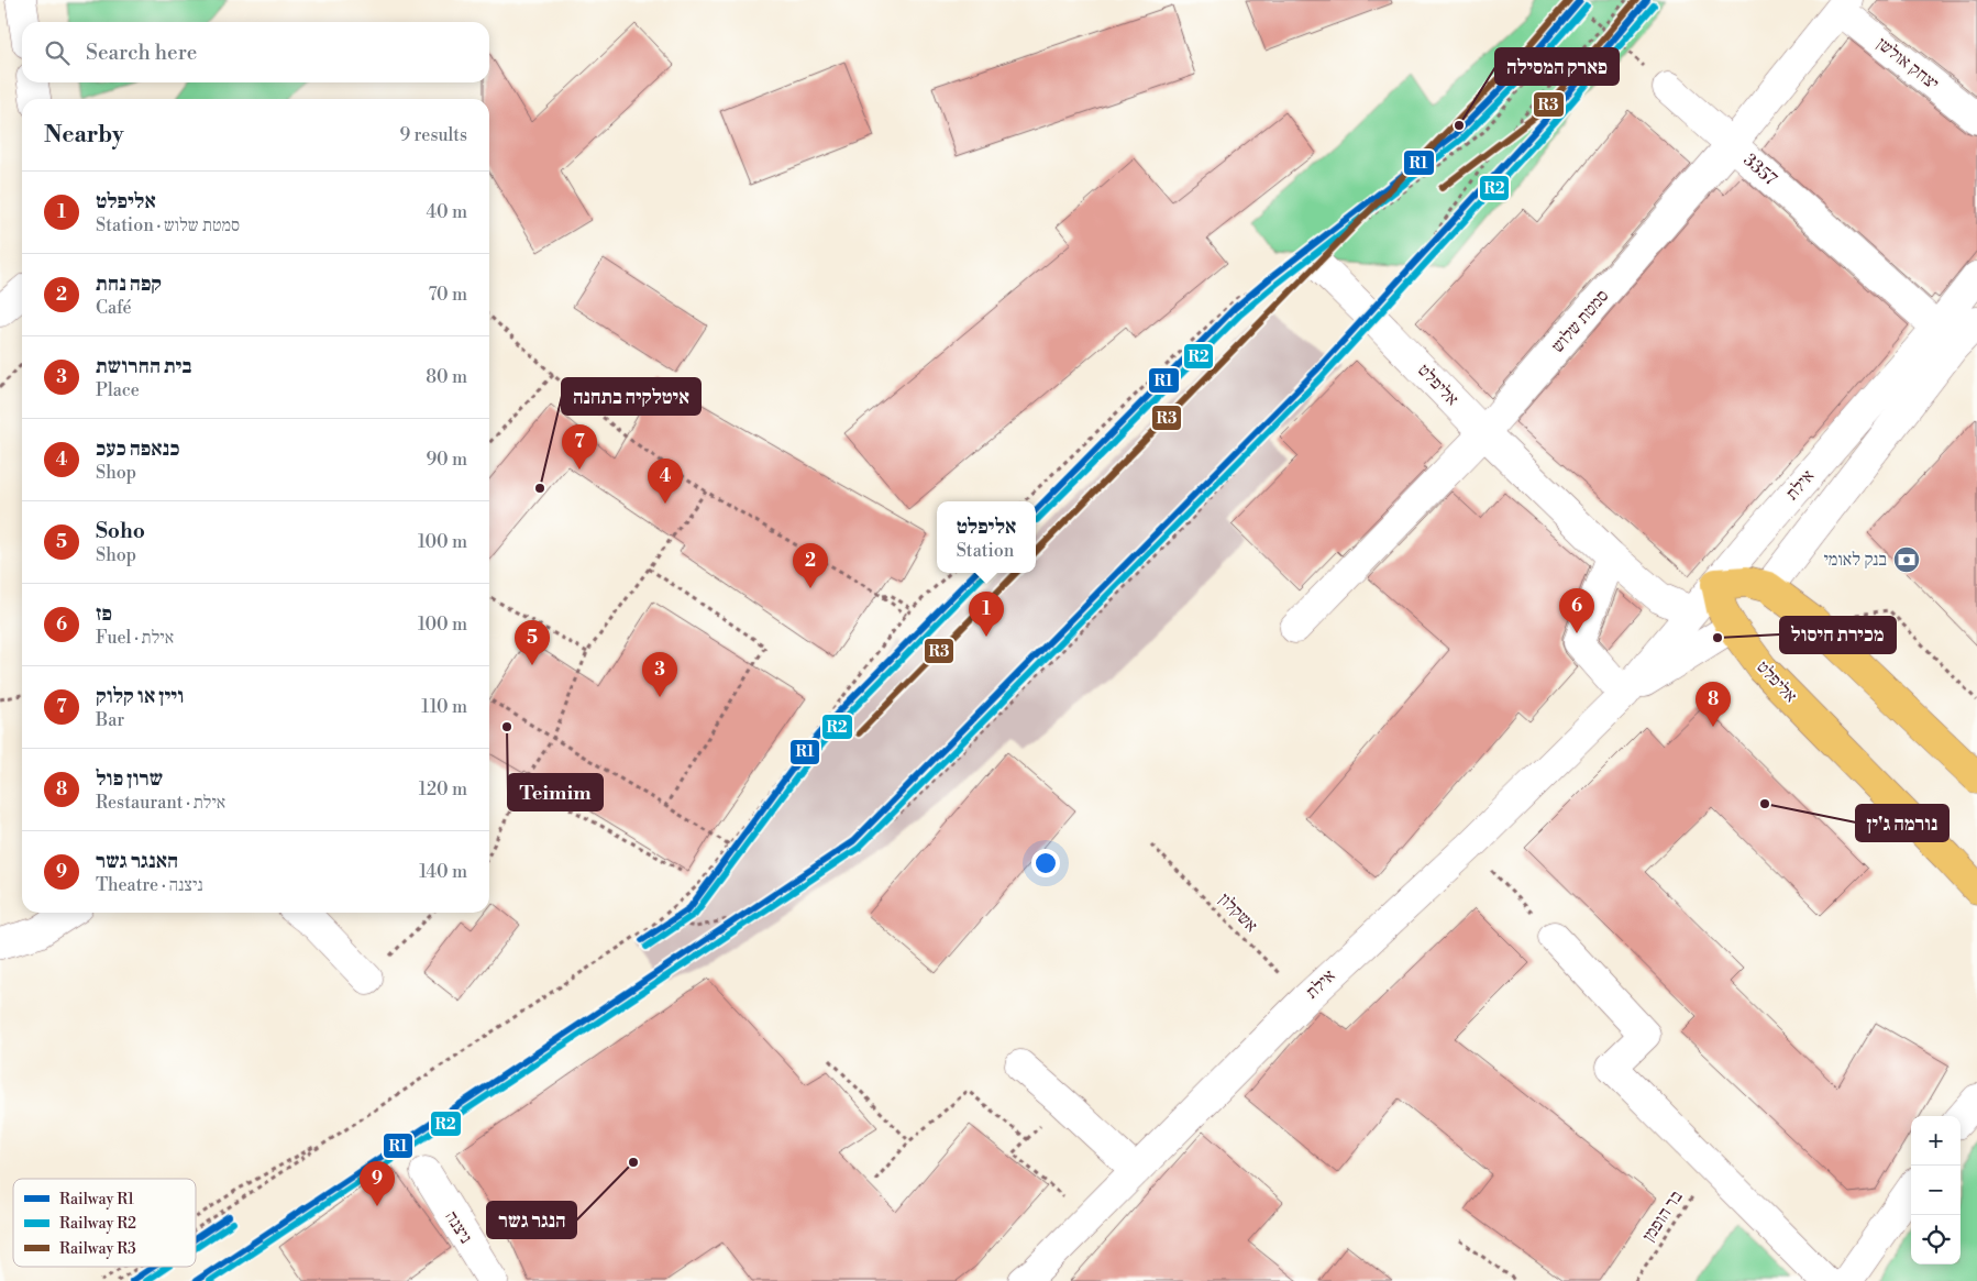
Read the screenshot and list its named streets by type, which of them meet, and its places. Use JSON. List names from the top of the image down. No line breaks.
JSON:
{"streets":{"main road":["אליפלט"],"street":["יצחק אולשן","3357","סמטת שלוש","אילת","ניצנה"],"path":["אשקלון","בר הופמן"]},"crossings":[["יצחק אולשן","סמטת שלוש"],["3357","סמטת שלוש"],["3357","אילת"],["סמטת שלוש","אליפלט"],["אליפלט","אילת"],["אילת","אשקלון"]],"places":{"other":["פארק המסילה","איטלקיה בתחנה","מכירת חיסול","Teimim","נורמה ג'ין","הנגר גשר"],"bank":["בנק לאומי"]},"lines":["rail line R1","rail line R3","rail line R2"],"legend":["Railway R1","Railway R2","Railway R3"],"page":{"search":"Search here","heading":["Nearby","9 results"],"list":[{"mark":"1","name":"אליפלט","note":"Station · סמטת שלוש","value":"40 m"},{"mark":"2","name":"קפה נחת","note":"Café","value":"70 m"},{"mark":"3","name":"בית החרושת","note":"Place","value":"80 m"},{"mark":"4","name":"כנאפה כעכ","note":"Shop","value":"90 m"},{"mark":"5","name":"Soho","note":"Shop","value":"100 m"},{"mark":"6","name":"פז","note":"Fuel · אילת","value":"100 m"},{"mark":"7","name":"ויין או קלוק","note":"Bar","value":"110 m"},{"mark":"8","name":"שרון פול","note":"Restaurant · אילת","value":"120 m"},{"mark":"9","name":"האנגר גשר","note":"Theatre · ניצנה","value":"140 m"}],"pins":["7","4","2","6","1","5","3","8","9"],"popup":["אליפלט","Station"],"map_buttons":["+","−"]}}
